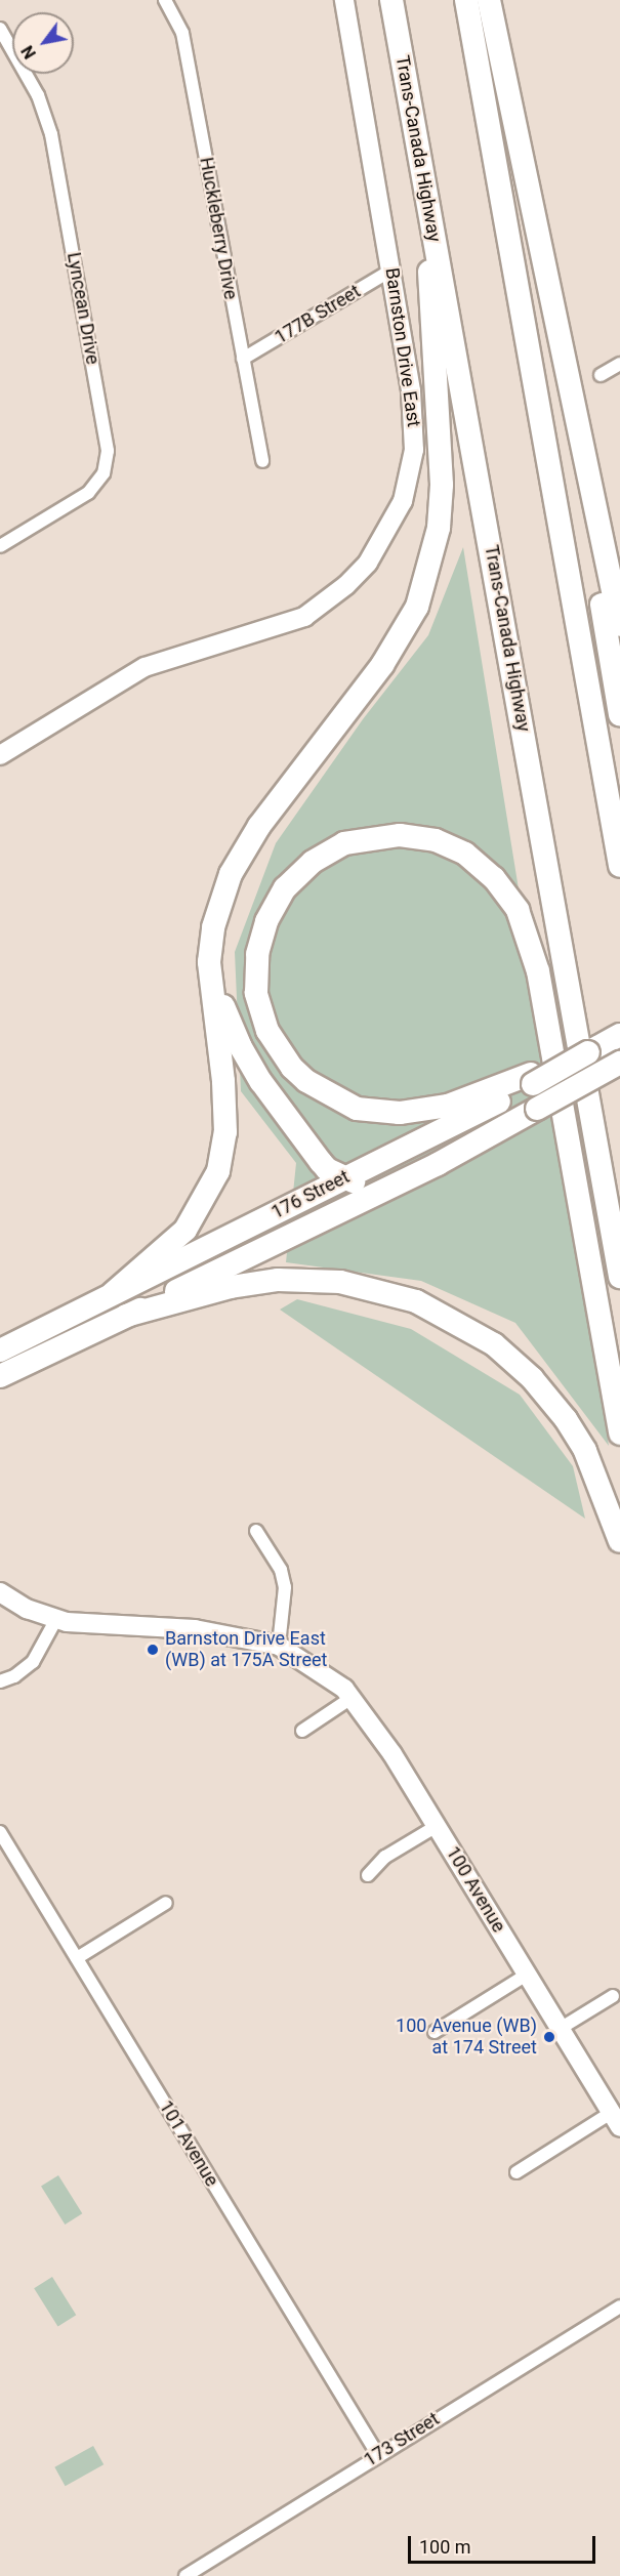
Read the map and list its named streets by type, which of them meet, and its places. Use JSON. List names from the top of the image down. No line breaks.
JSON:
{"streets":{"highway":["Trans-Canada Highway","176 Street"],"street":["Huckleberry Drive","Lyncean Drive","177B Street","Barnston Drive East","100 Avenue","101 Avenue","173 Street"]},"crossings":[["Huckleberry Drive","177B Street"],["177B Street","Barnston Drive East"],["101 Avenue","173 Street"]],"places":["Barnston Drive East (WB) at 175A Street","100 Avenue (WB) at 174 Street"],"scale_bar":"100 m","north":"bottom left"}
